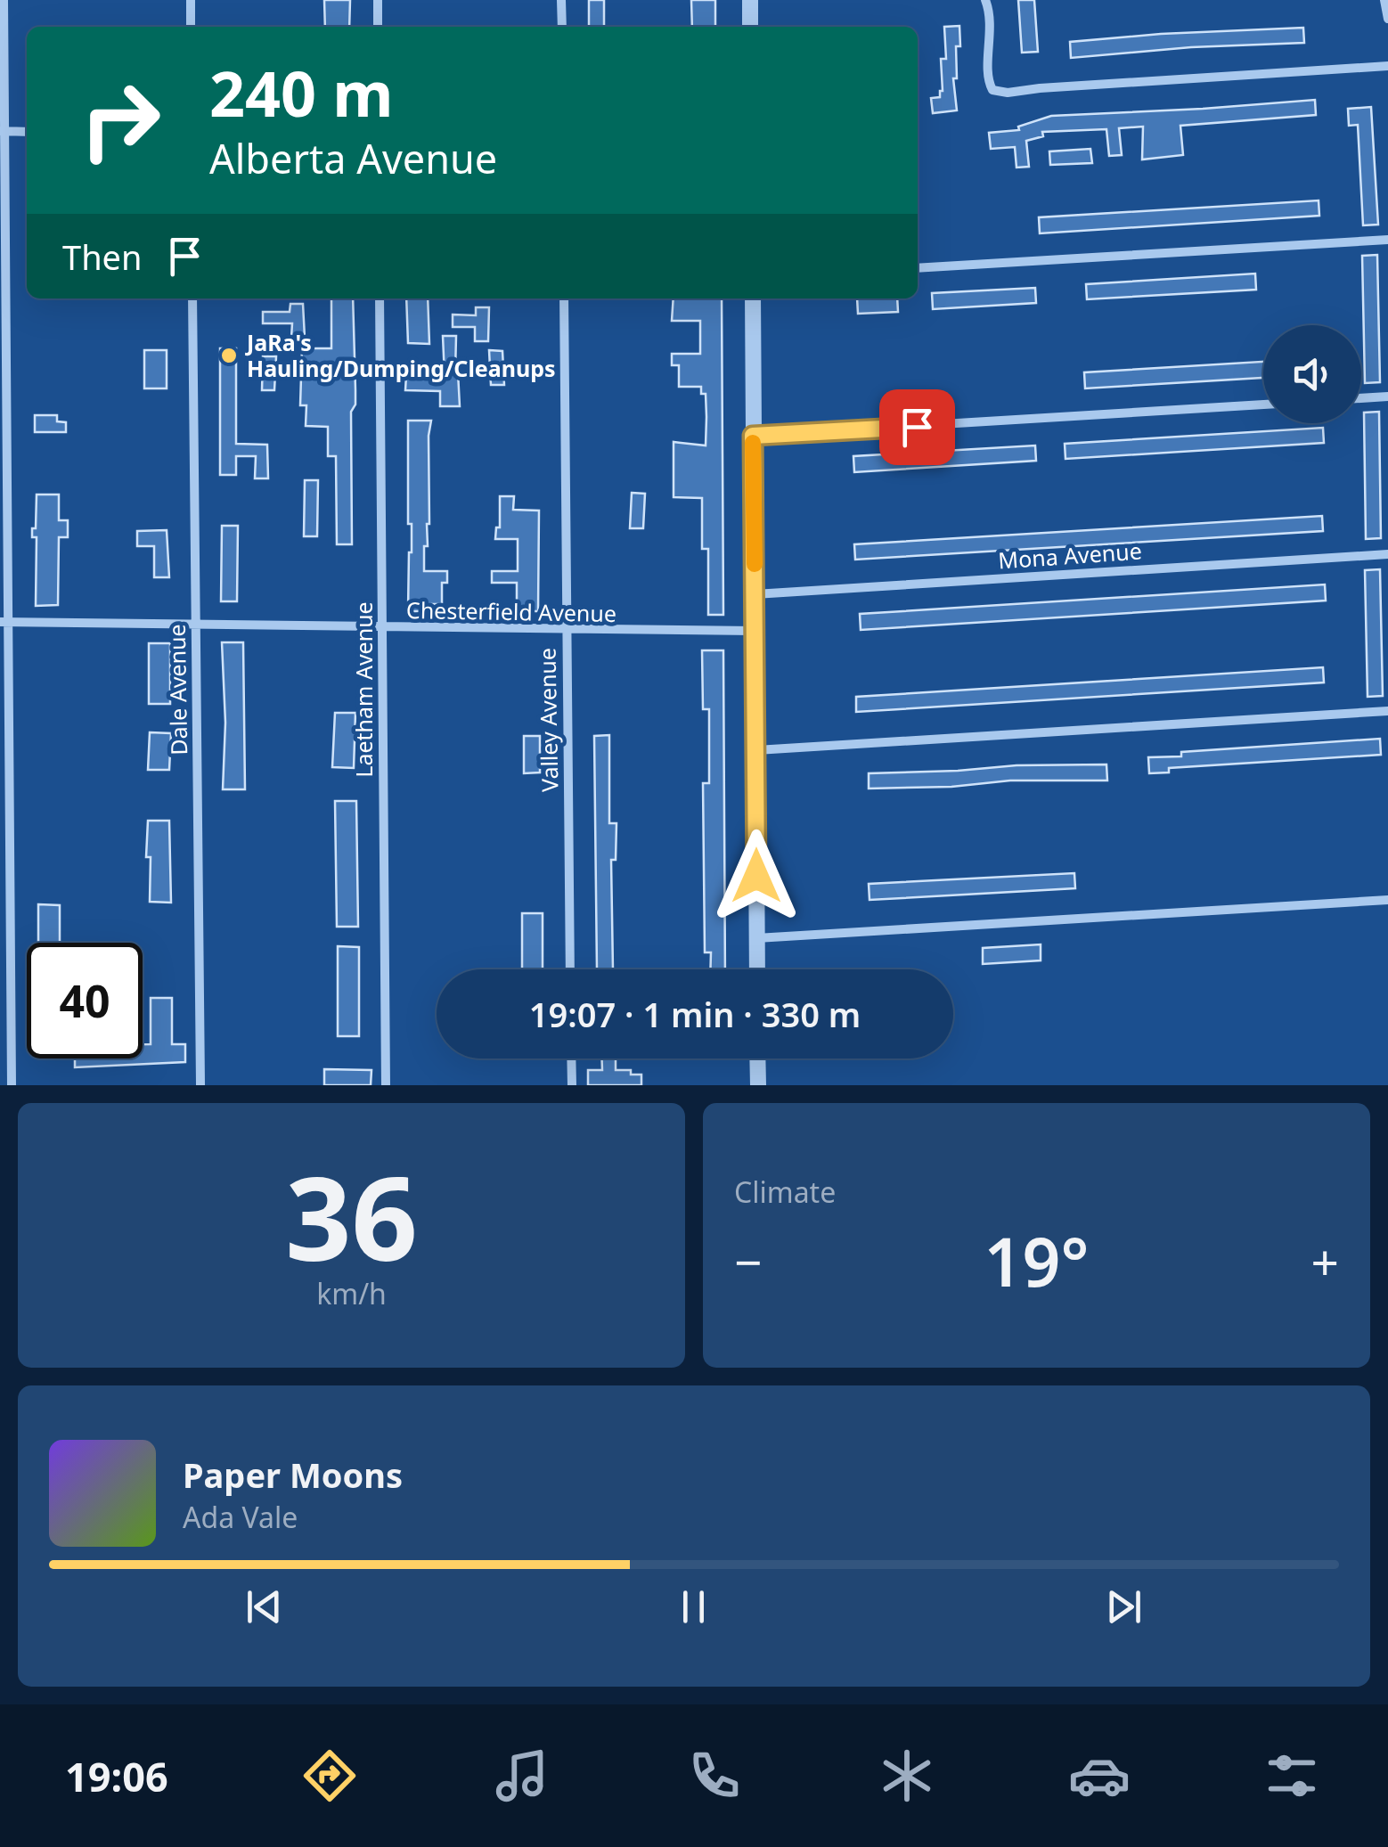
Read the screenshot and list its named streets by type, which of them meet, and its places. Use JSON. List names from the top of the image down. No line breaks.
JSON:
{"streets":{"street":["Mona Avenue","Chesterfield Avenue","Dale Avenue","Laetham Avenue","Valley Avenue"]},"crossings":[["Chesterfield Avenue","Dale Avenue"],["Chesterfield Avenue","Laetham Avenue"],["Chesterfield Avenue","Valley Avenue"]],"places":["JaRa's Hauling/Dumping/Cleanups"],"page":{"turn":["240 m","Alberta Avenue"],"then":"Then","limit":"40","trip":"19:07 · 1 min · 330 m","tile":[["36","km/h"],"Climate"],"heat":["−","19°","+"],"song":["Paper Moons","Ada Vale"],"tabs":"19:06"}}
